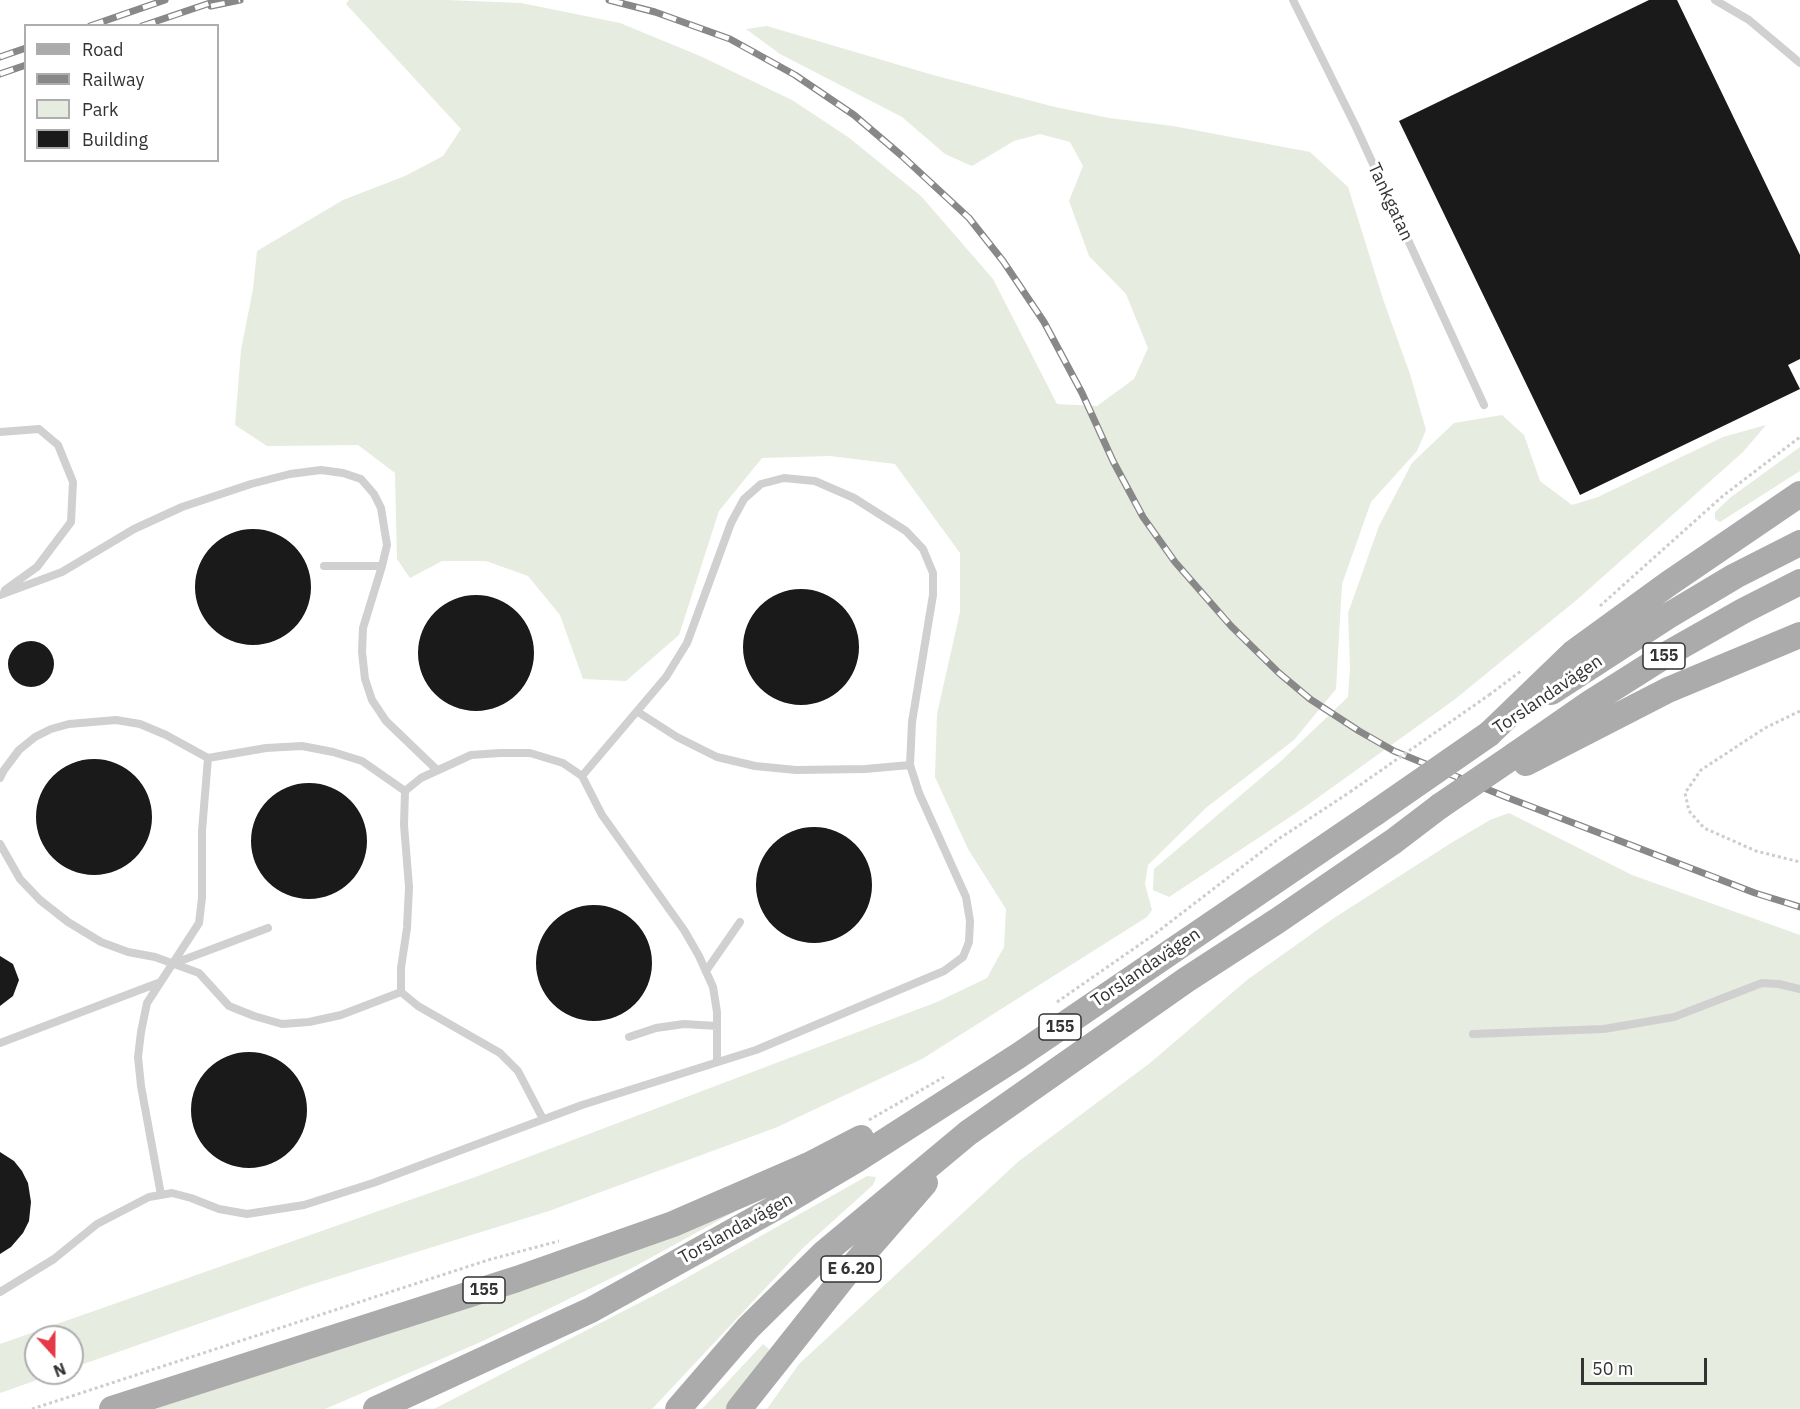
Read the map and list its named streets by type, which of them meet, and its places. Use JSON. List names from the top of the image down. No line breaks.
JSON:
{"streets":{"main road":["155","Torslandavägen","E 6.20"],"lane":["Tankgatan"]},"crossings":[["155","Torslandavägen"],["Torslandavägen","E 6.20"]],"legend":["Road","Railway","Park","Building"],"scale_bar":"50 m","north":"bottom"}
